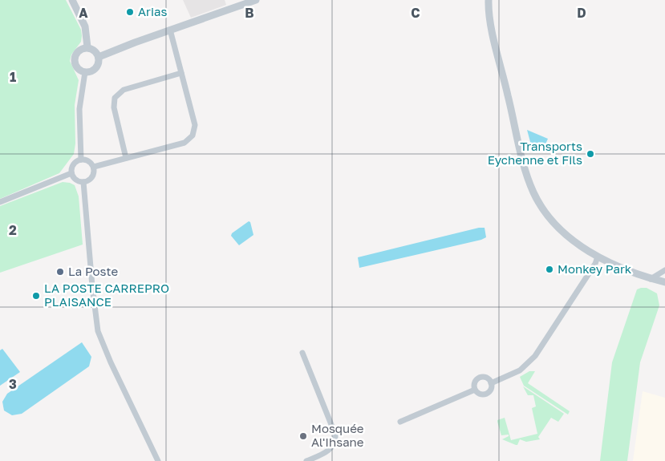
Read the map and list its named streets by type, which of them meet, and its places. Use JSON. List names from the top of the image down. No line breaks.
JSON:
{"places":["Arias","Transports Eychenne et Fils","Monkey Park","La Poste","LA POSTE CARREPRO PLAISANCE","Mosquée Al'Ihsane"],"grid":{"columns":["A","B","C","D"],"rows":["1","2","3"]}}
